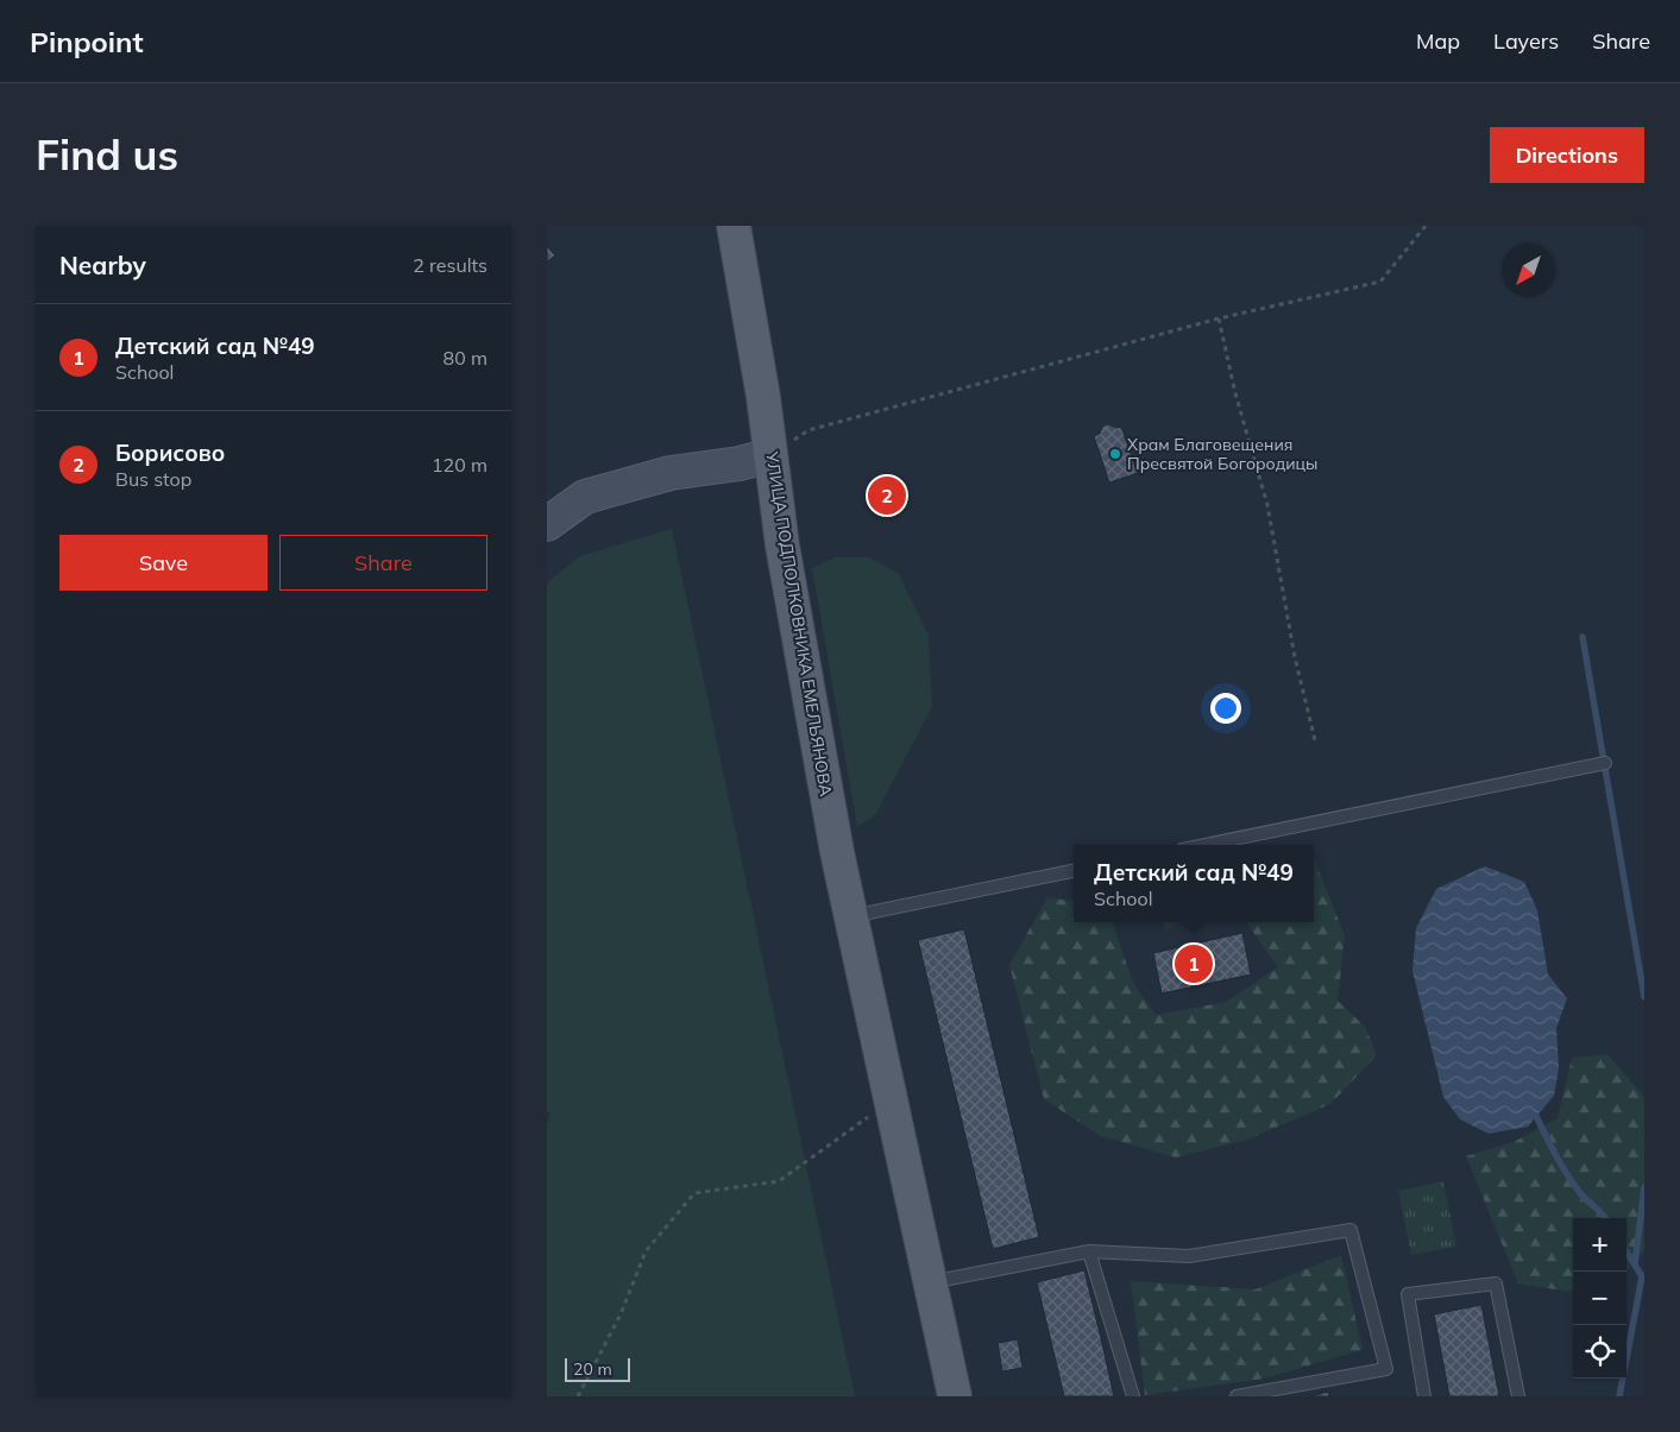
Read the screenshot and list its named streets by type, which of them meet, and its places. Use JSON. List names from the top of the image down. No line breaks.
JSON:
{"streets":{"main road":["УЛИЦА ПОДПОЛКОВНИКА ЕМЕЛЬЯНОВА"]},"places":["Храм Благовещения Пресвятой Богородицы"],"scale_bar":"20 m","north":"bottom left","page":{"header":"Pinpoint","nav":["Map","Layers","Share"],"buttons":["Directions",["Save","Share"]],"title":"Find us","heading":["Nearby","2 results"],"list":[{"mark":"1","name":"Детский сад №49","note":"School","value":"80 m"},{"mark":"2","name":"Борисово","note":"Bus stop","value":"120 m"}],"pins":["2","1"],"popup":["Детский сад №49","School"],"map_buttons":["+","−"],"scale":"20 m"}}
